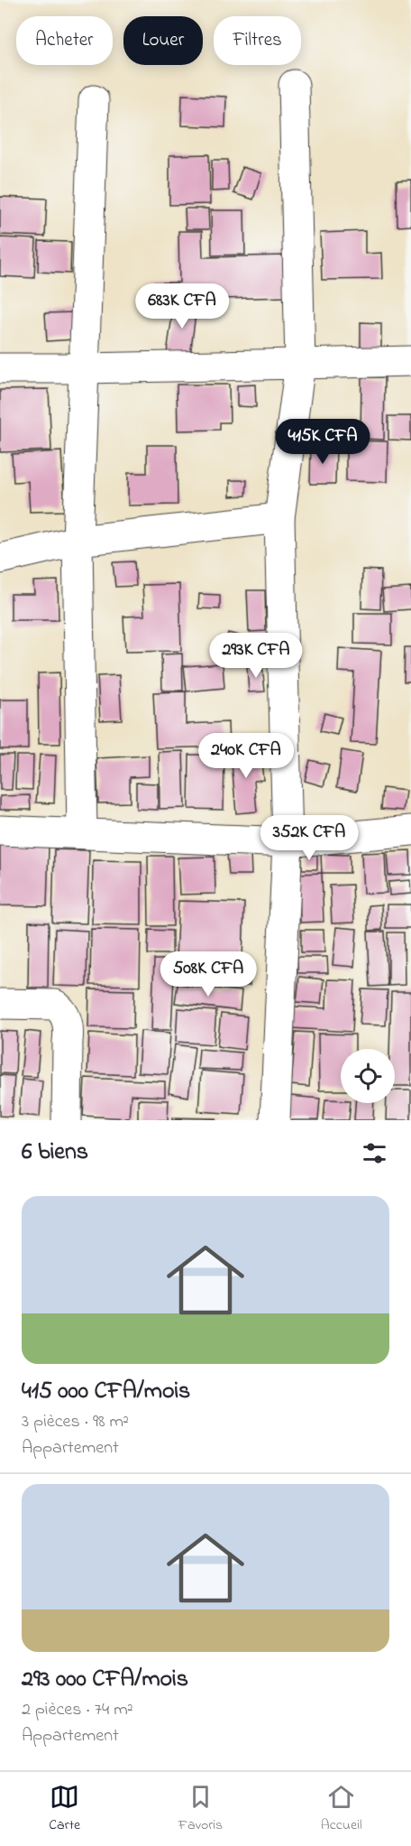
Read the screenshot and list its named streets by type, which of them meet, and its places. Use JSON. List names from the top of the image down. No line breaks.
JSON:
{"page":{"chip":["Acheter","Louer","Filtres"],"price":["683K CFA","415K CFA","293K CFA","240K CFA","352K CFA","508K CFA"],"heading":"6 biens","list":[{"name":"415 000 CFA/mois","note":"3 pièces · 98 m² · Appartement"},{"name":"293 000 CFA/mois","note":"2 pièces · 74 m² · Appartement"}],"tabs":["Carte","Favoris","Accueil"]}}
